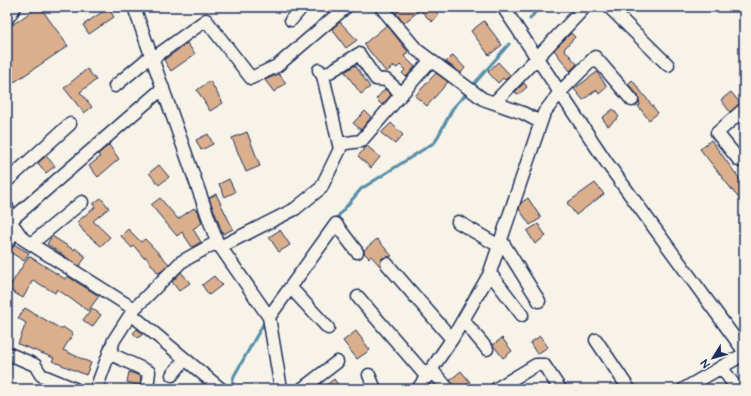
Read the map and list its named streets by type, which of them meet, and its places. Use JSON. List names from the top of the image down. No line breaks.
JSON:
{"north":"bottom left"}
